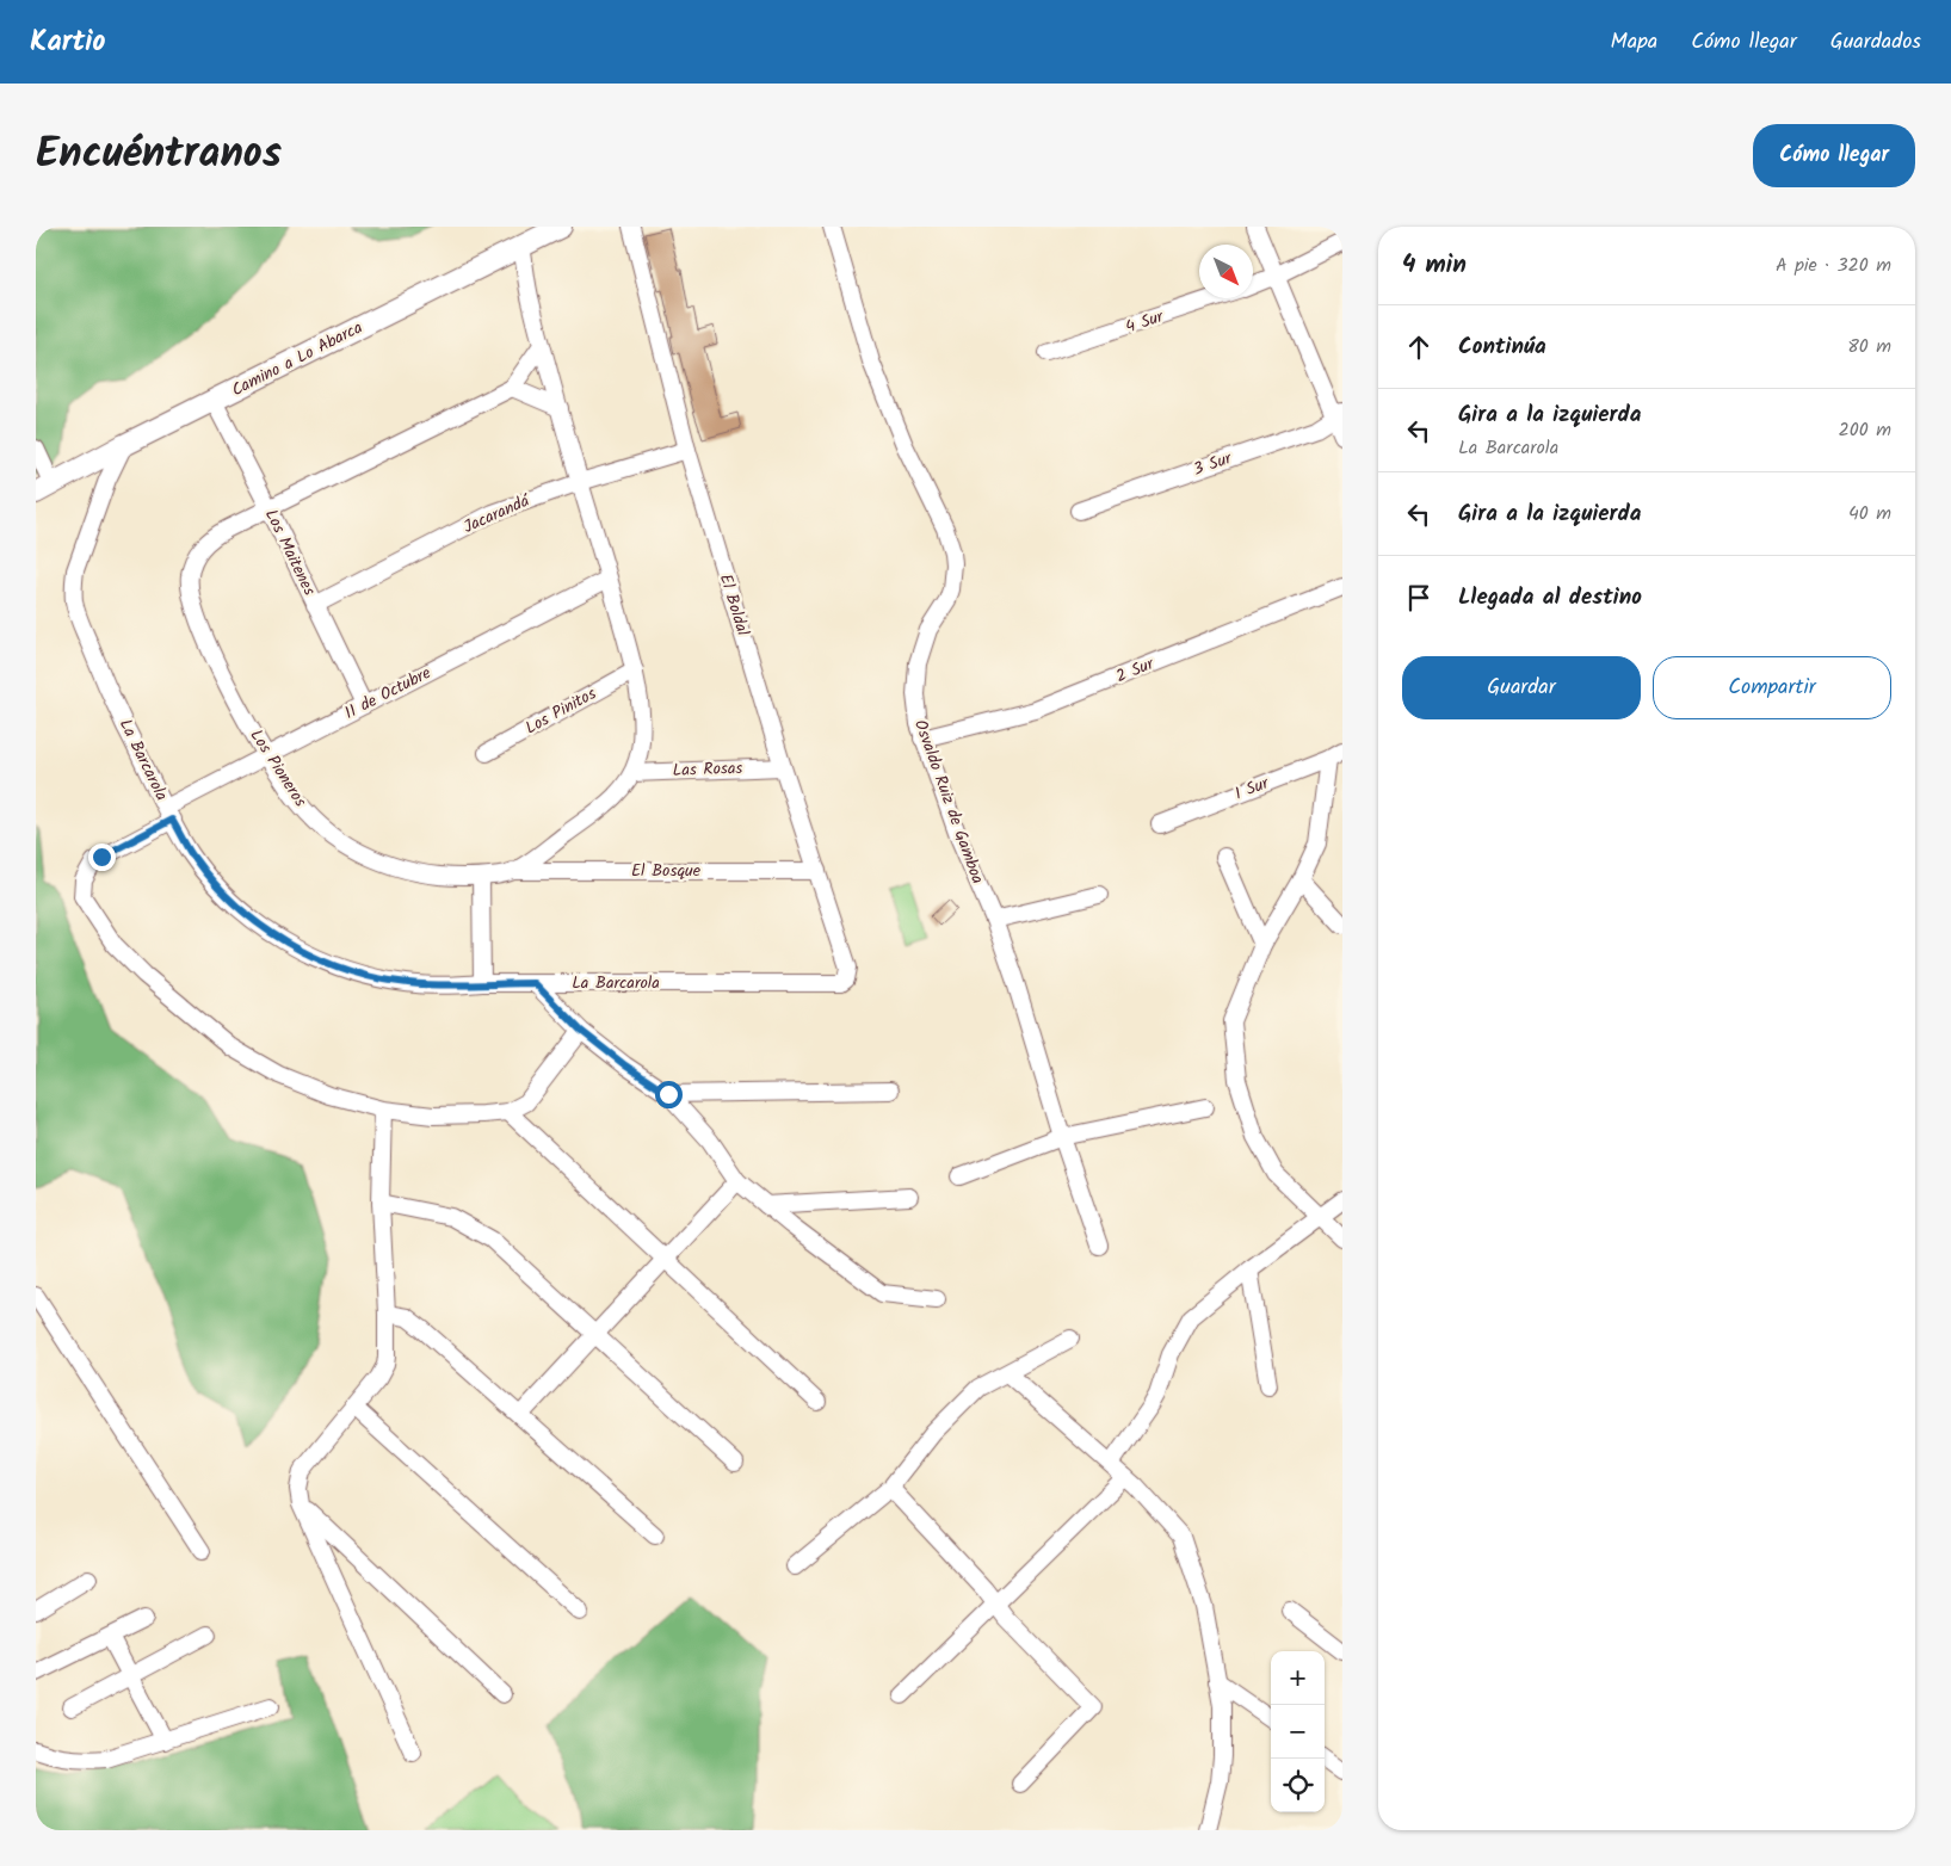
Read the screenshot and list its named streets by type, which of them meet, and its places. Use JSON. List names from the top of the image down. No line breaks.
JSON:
{"streets":{"main road":["Camino a Lo Abarca"],"street":["4 Sur","3 Sur","Jacarandá","Los Maitenes","El Boldal","2 Sur","11 de Octubre","Los Pinitos","La Barcarola","Los Pioneros","Las Rosas","1 Sur","Osvaldo Ruiz de Gamboa","El Bosque"]},"crossings":[["Camino a Lo Abarca","Los Maitenes"],["Camino a Lo Abarca","La Barcarola"],["Camino a Lo Abarca","Los Pioneros"],["Jacarandá","Los Maitenes"],["Jacarandá","El Boldal"],["Jacarandá","Los Pioneros"],["Los Maitenes","11 de Octubre"],["Los Maitenes","Los Pioneros"],["El Boldal","La Barcarola"],["El Boldal","Las Rosas"],["El Boldal","El Bosque"],["2 Sur","Osvaldo Ruiz de Gamboa"],["11 de Octubre","La Barcarola"],["11 de Octubre","Los Pioneros"],["Los Pinitos","Los Pioneros"],["Los Pioneros","Las Rosas"],["Los Pioneros","El Bosque"]],"north":"bottom right","page":{"header":"Kartio","nav":["Mapa","Cómo llegar","Guardados"],"title":"Encuéntranos","buttons":["Cómo llegar",["Guardar","Compartir"]],"heading":["4 min","A pie · 320 m"],"list":[["Continúa","80 m"],["Gira a la izquierda","La Barcarola","200 m"],["Gira a la izquierda","40 m"],"Llegada al destino"],"map_buttons":["+","−"]}}
